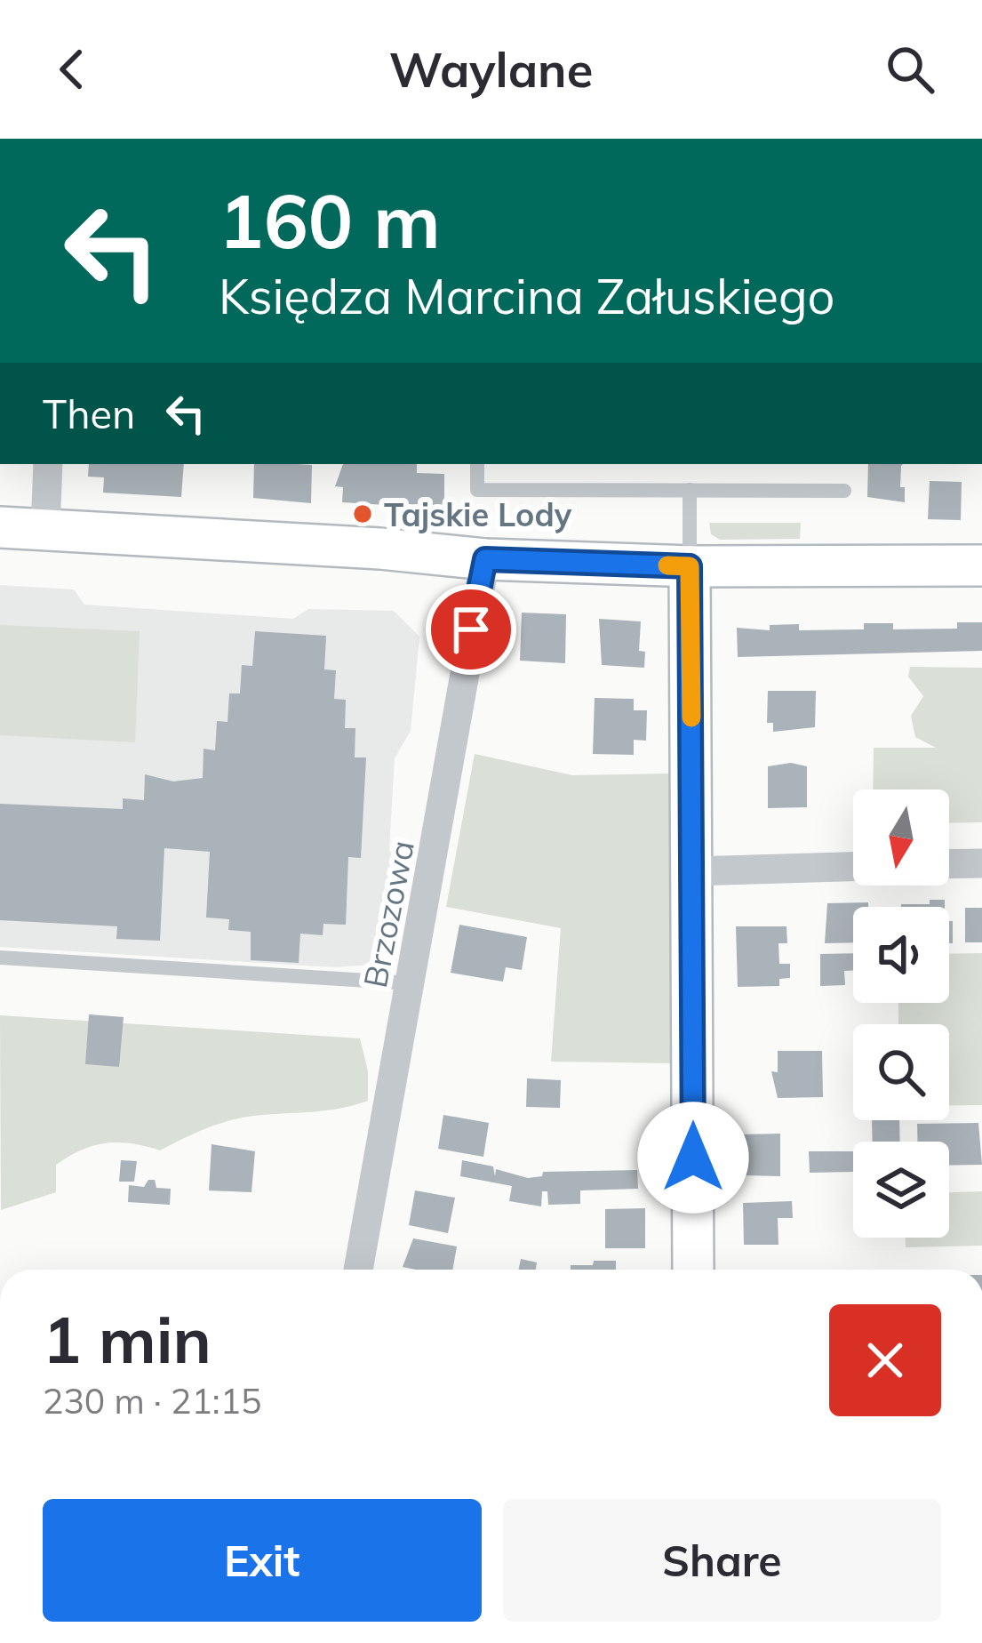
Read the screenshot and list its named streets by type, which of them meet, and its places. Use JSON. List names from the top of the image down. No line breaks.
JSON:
{"streets":{"street":["Brzozowa"]},"places":["Tajskie Lody"],"north":"bottom","page":{"header":"Waylane","turn":["160 m","Księdza Marcina Załuskiego"],"then":"Then","heading":["1 min","230 m · 21:15"],"buttons":["Exit","Share"]}}
